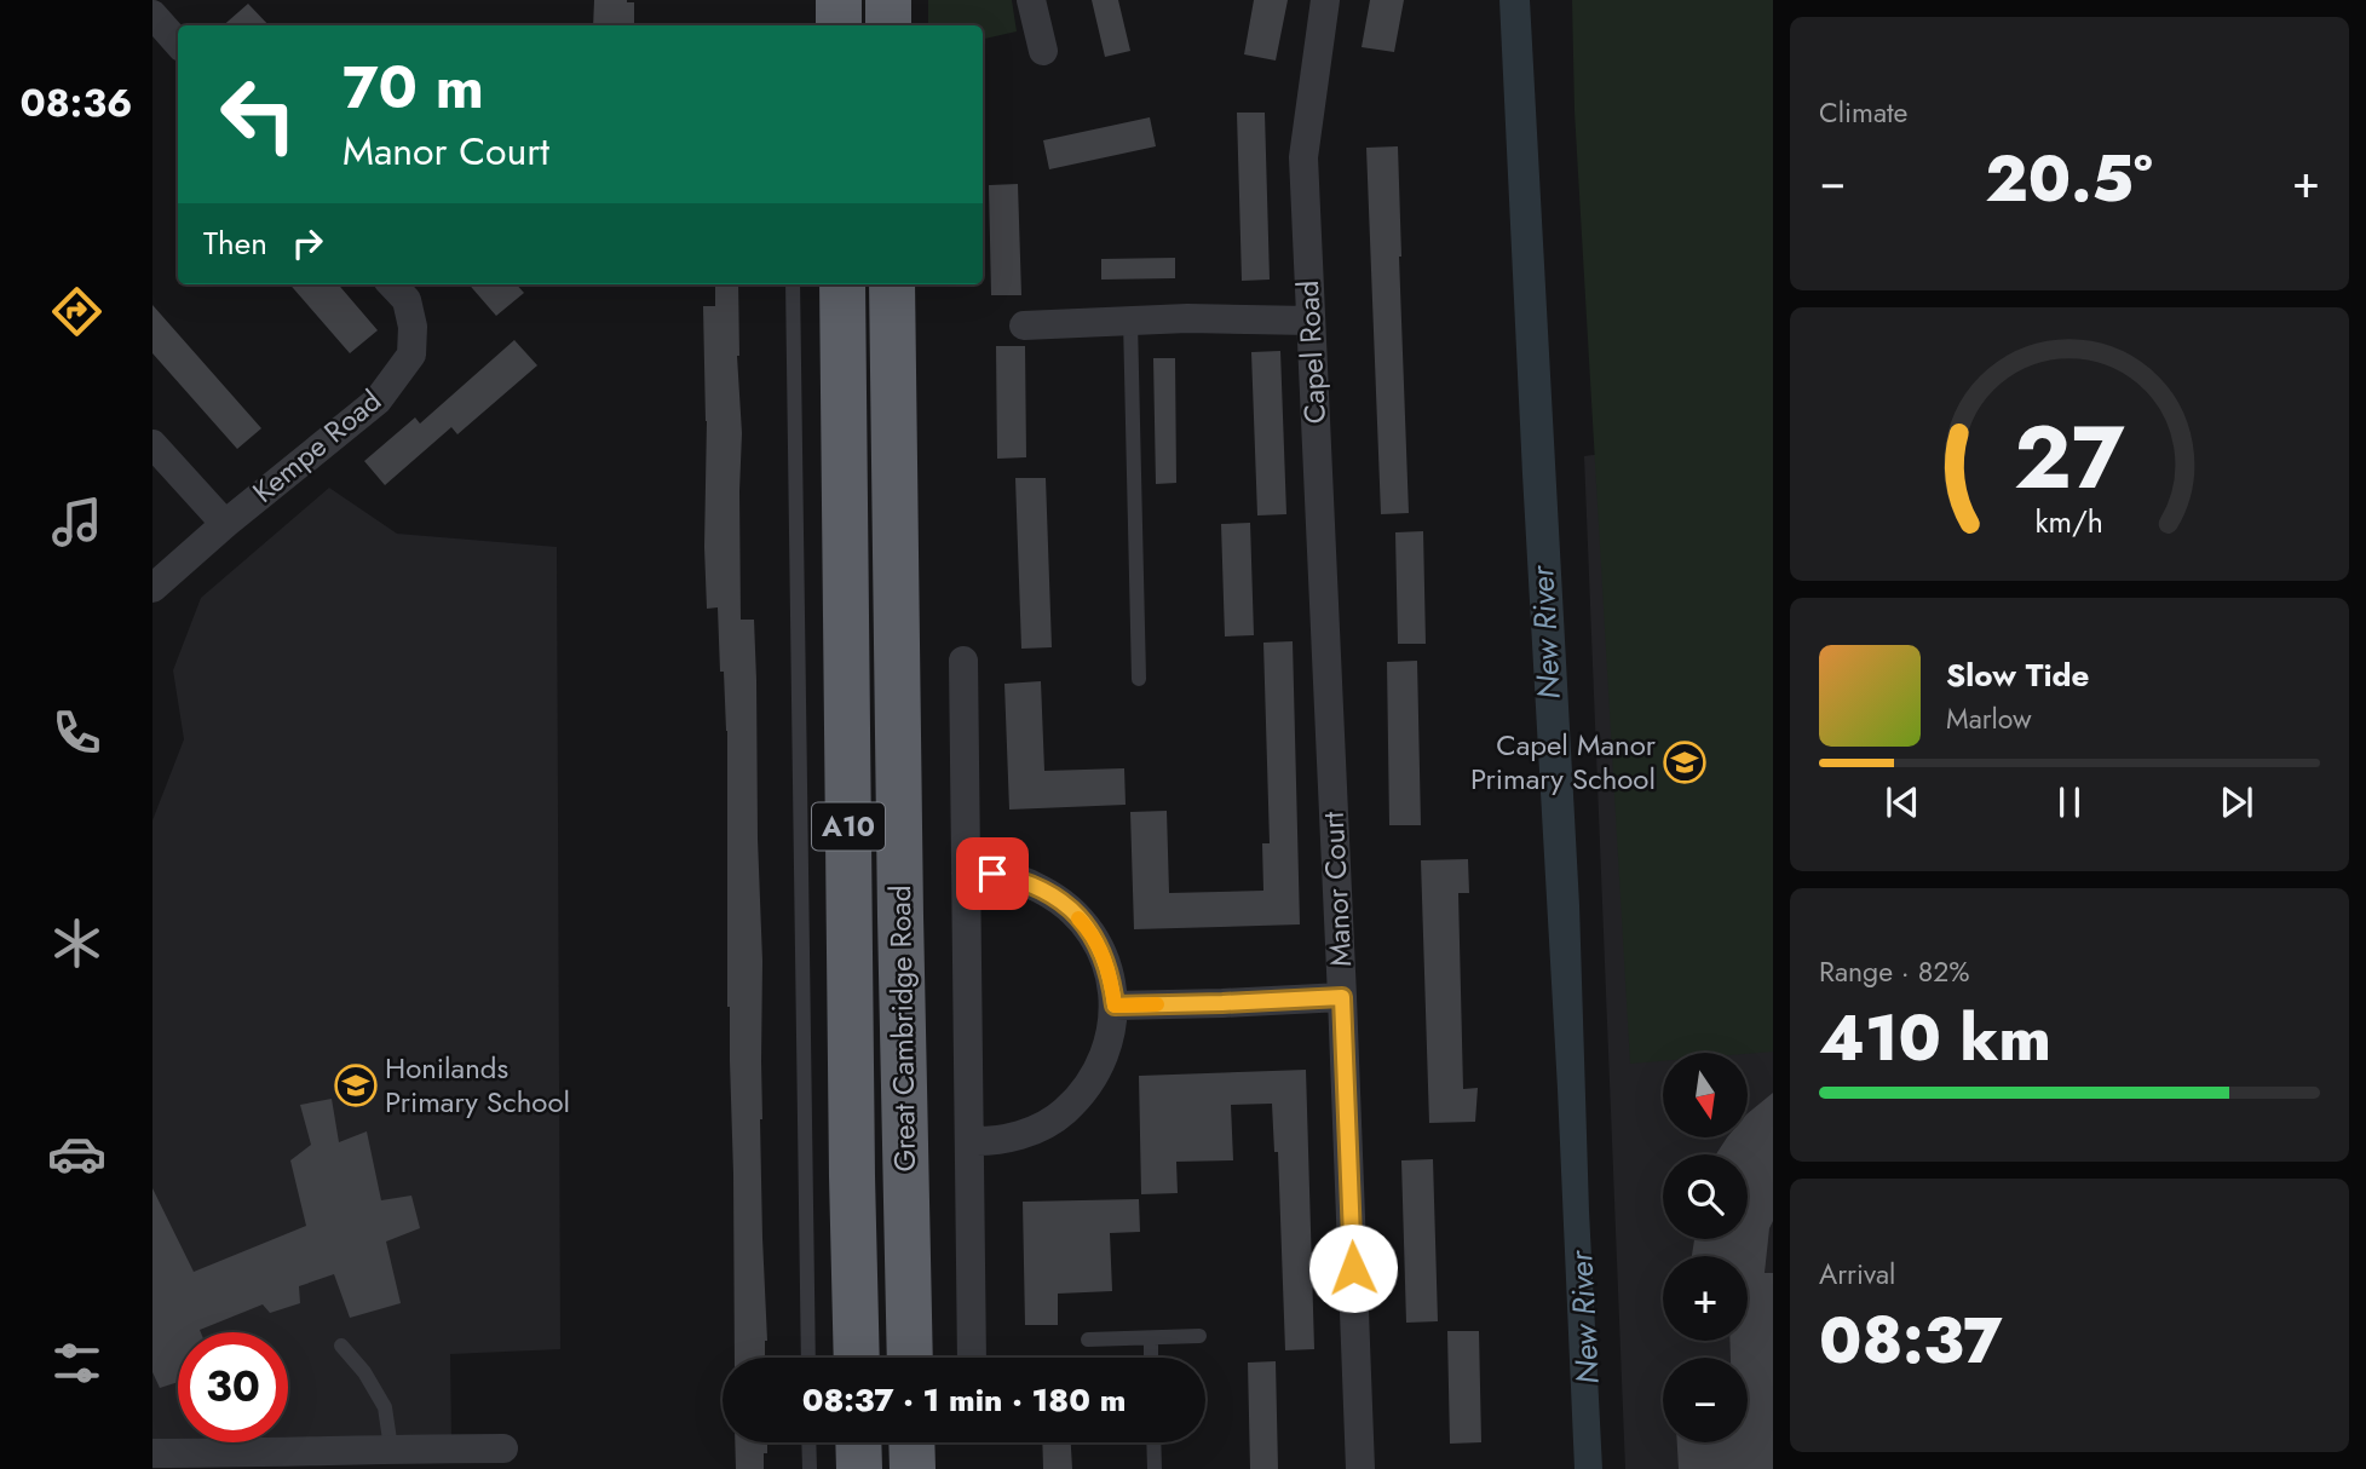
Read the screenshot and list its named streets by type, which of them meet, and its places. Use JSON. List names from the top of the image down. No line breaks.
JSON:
{"streets":{"highway":["A10","Great Cambridge Road"],"street":["Capel Road","Kempe Road","Manor Court"]},"crossings":[["Capel Road","Manor Court"]],"water":["New River"],"places":{"school or university":["Capel Manor Primary School","Honilands Primary School"]},"north":"bottom","page":{"tabs":"08:36","tile":["Climate",["Range · 82%","410 km"],["Arrival","08:37"]],"turn":["70 m","Manor Court"],"heat":["−","20.5°","+"],"then":"Then","song":["Slow Tide","Marlow"],"map_buttons":["+","−"],"limit":"30","trip":"08:37 · 1 min · 180 m","gauge":["27","km/h"]}}
